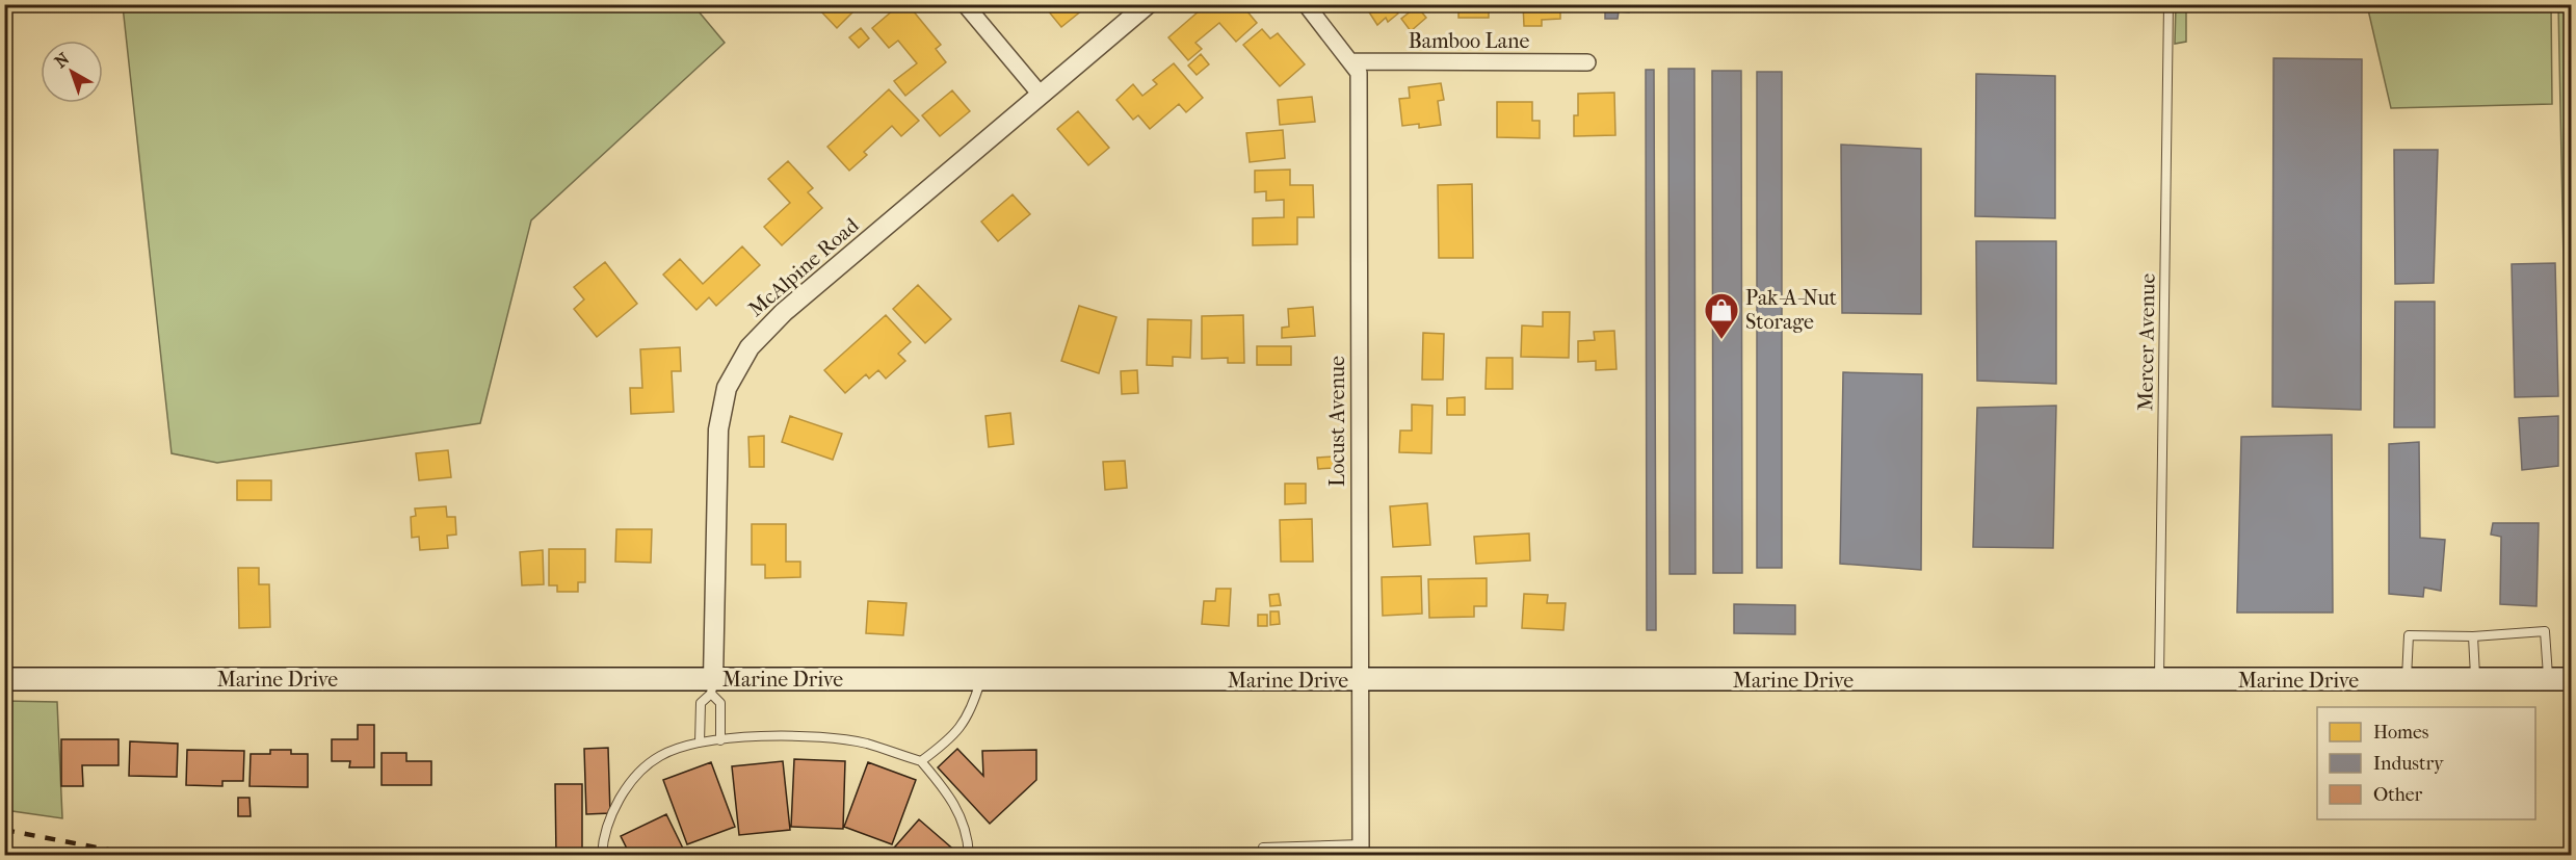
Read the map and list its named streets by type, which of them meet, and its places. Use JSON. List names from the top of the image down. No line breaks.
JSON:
{"streets":{"main road":["Marine Drive"],"street":["Bamboo Lane","McAlpine Road","Locust Avenue"],"lane":["Mercer Avenue"]},"crossings":[["Bamboo Lane","Locust Avenue"],["McAlpine Road","Marine Drive"],["Mercer Avenue","Marine Drive"],["Locust Avenue","Marine Drive"]],"places":{"shop":["Pak-A-Nut Storage"]},"legend":["Homes","Industry","Other"],"north":"top left"}
